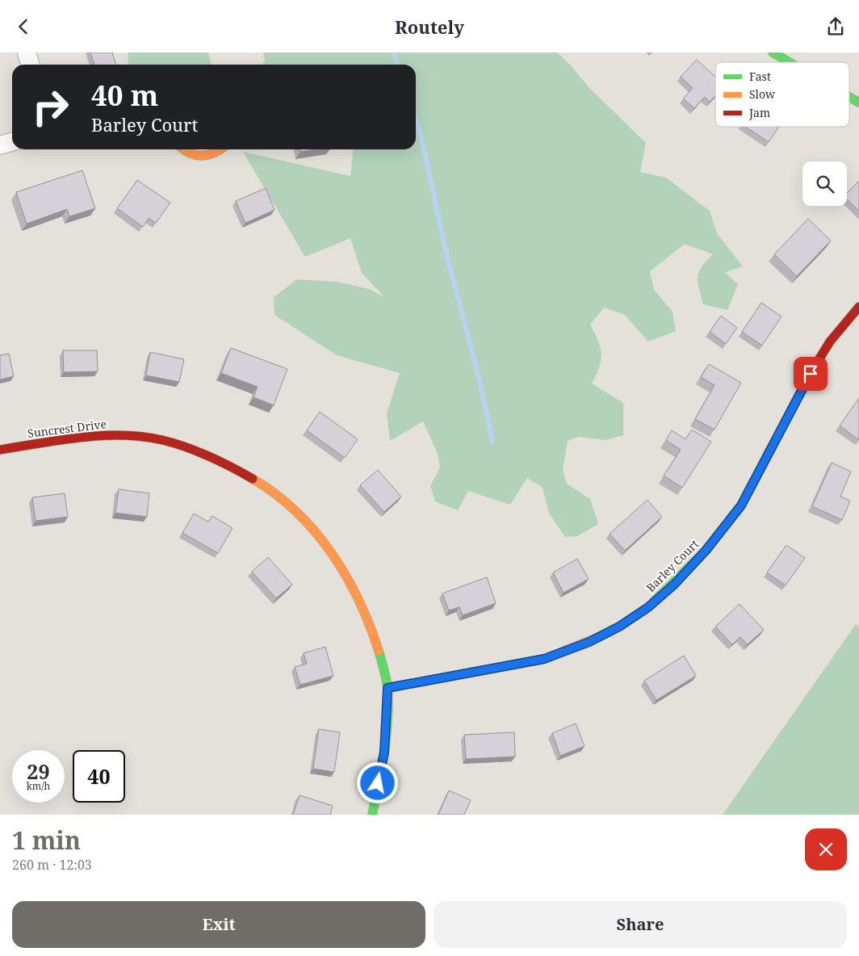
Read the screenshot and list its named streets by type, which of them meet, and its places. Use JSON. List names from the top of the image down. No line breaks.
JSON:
{"streets":{"street":["Suncrest Drive","Barley Court"]},"crossings":[["Suncrest Drive","Barley Court"]],"legend":["Fast","Slow","Jam"],"page":{"header":"Routely","turn":["40 m","Barley Court"],"speed":"29 km/h","limit":"40","heading":["1 min","260 m · 12:03"],"buttons":["Exit","Share"]}}
